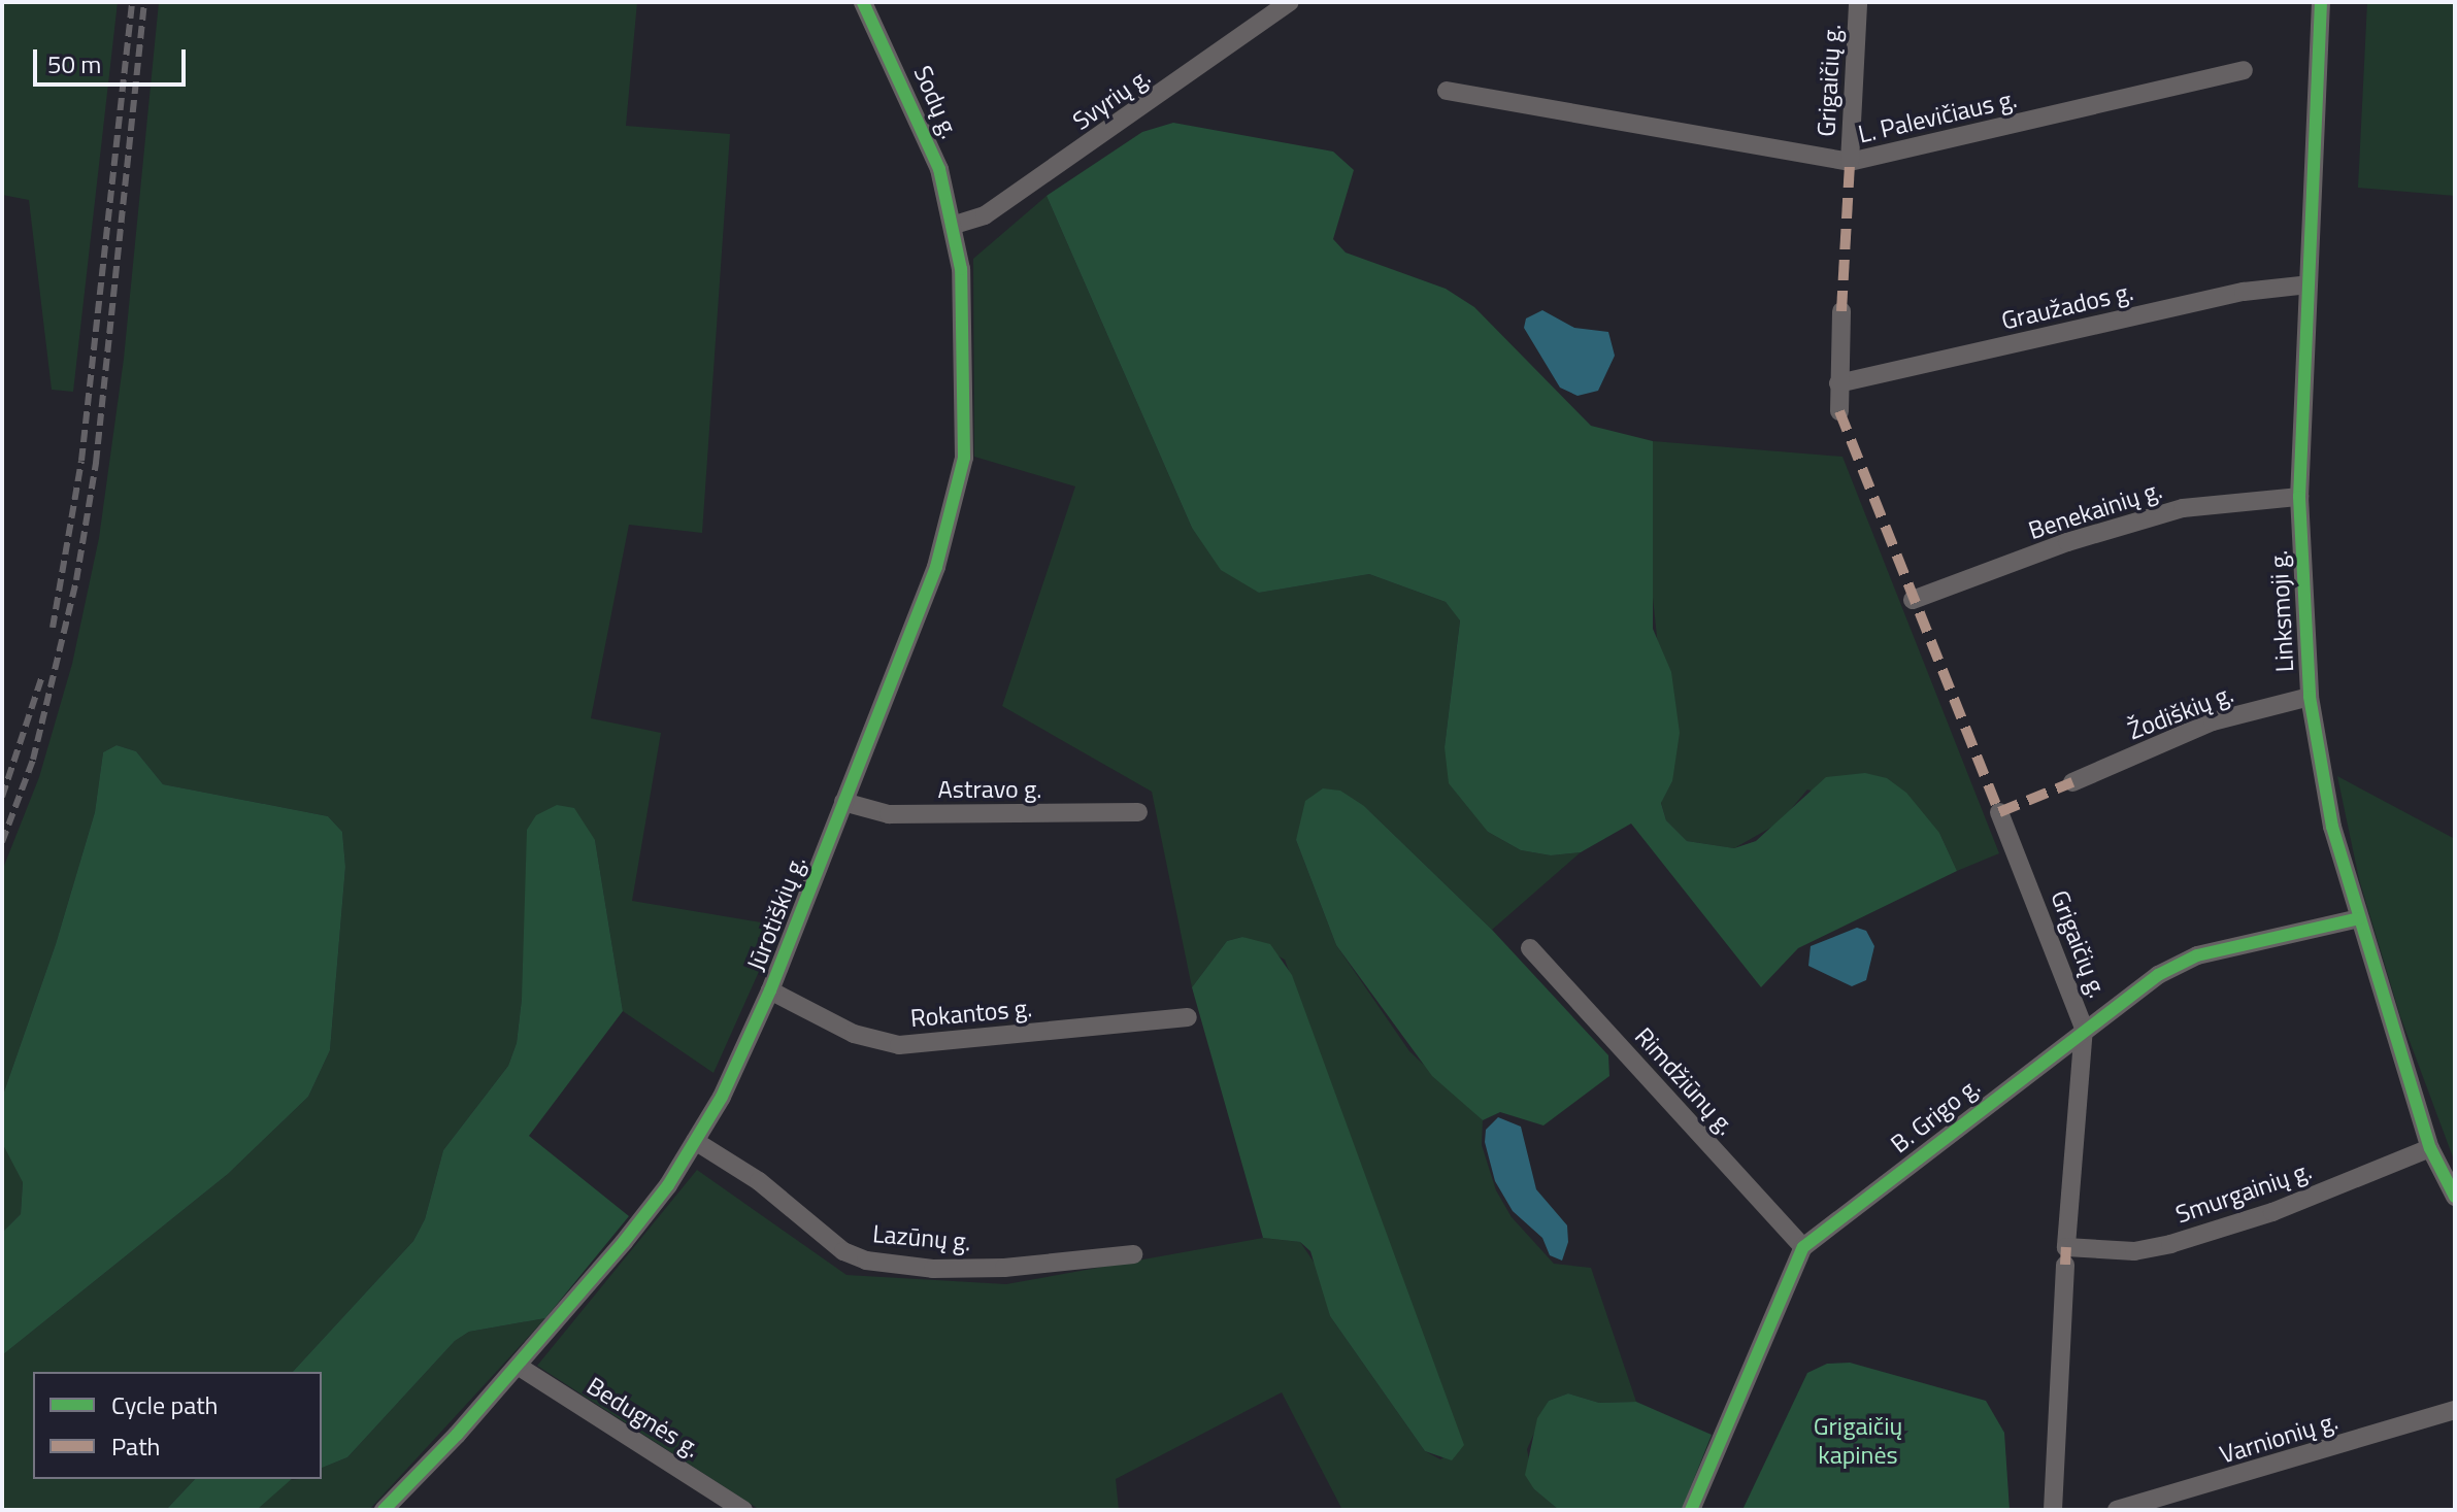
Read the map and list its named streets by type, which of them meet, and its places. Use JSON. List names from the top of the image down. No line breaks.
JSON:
{"streets":{"street":["Grigaičių g.","Svyrių g.","Sodų g.","L. Palevičiaus g.","Graužados g.","Benekainių g.","Linksmoji g.","Žodiškių g.","Astravo g.","Jūrotiškių g.","Rokantos g.","Rimdžiūnų g.","B. Grigo g.","Smurgainių g.","Lazūnų g.","Bedugnės g.","Varnionių g."]},"crossings":[["Grigaičių g.","L. Palevičiaus g."],["Grigaičių g.","B. Grigo g."],["Grigaičių g.","Smurgainių g."],["Svyrių g.","Sodų g."],["Svyrių g.","Jūrotiškių g."],["Sodų g.","Jūrotiškių g."],["Graužados g.","Linksmoji g."],["Benekainių g.","Linksmoji g."],["Linksmoji g.","Žodiškių g."],["Linksmoji g.","B. Grigo g."],["Linksmoji g.","Smurgainių g."],["Astravo g.","Jūrotiškių g."],["Jūrotiškių g.","Rokantos g."],["Jūrotiškių g.","Lazūnų g."],["Jūrotiškių g.","Bedugnės g."],["Rimdžiūnų g.","B. Grigo g."]],"parks":["Grigaičių kapinės"],"legend":["Cycle path","Path"],"scale_bar":"50 m"}
